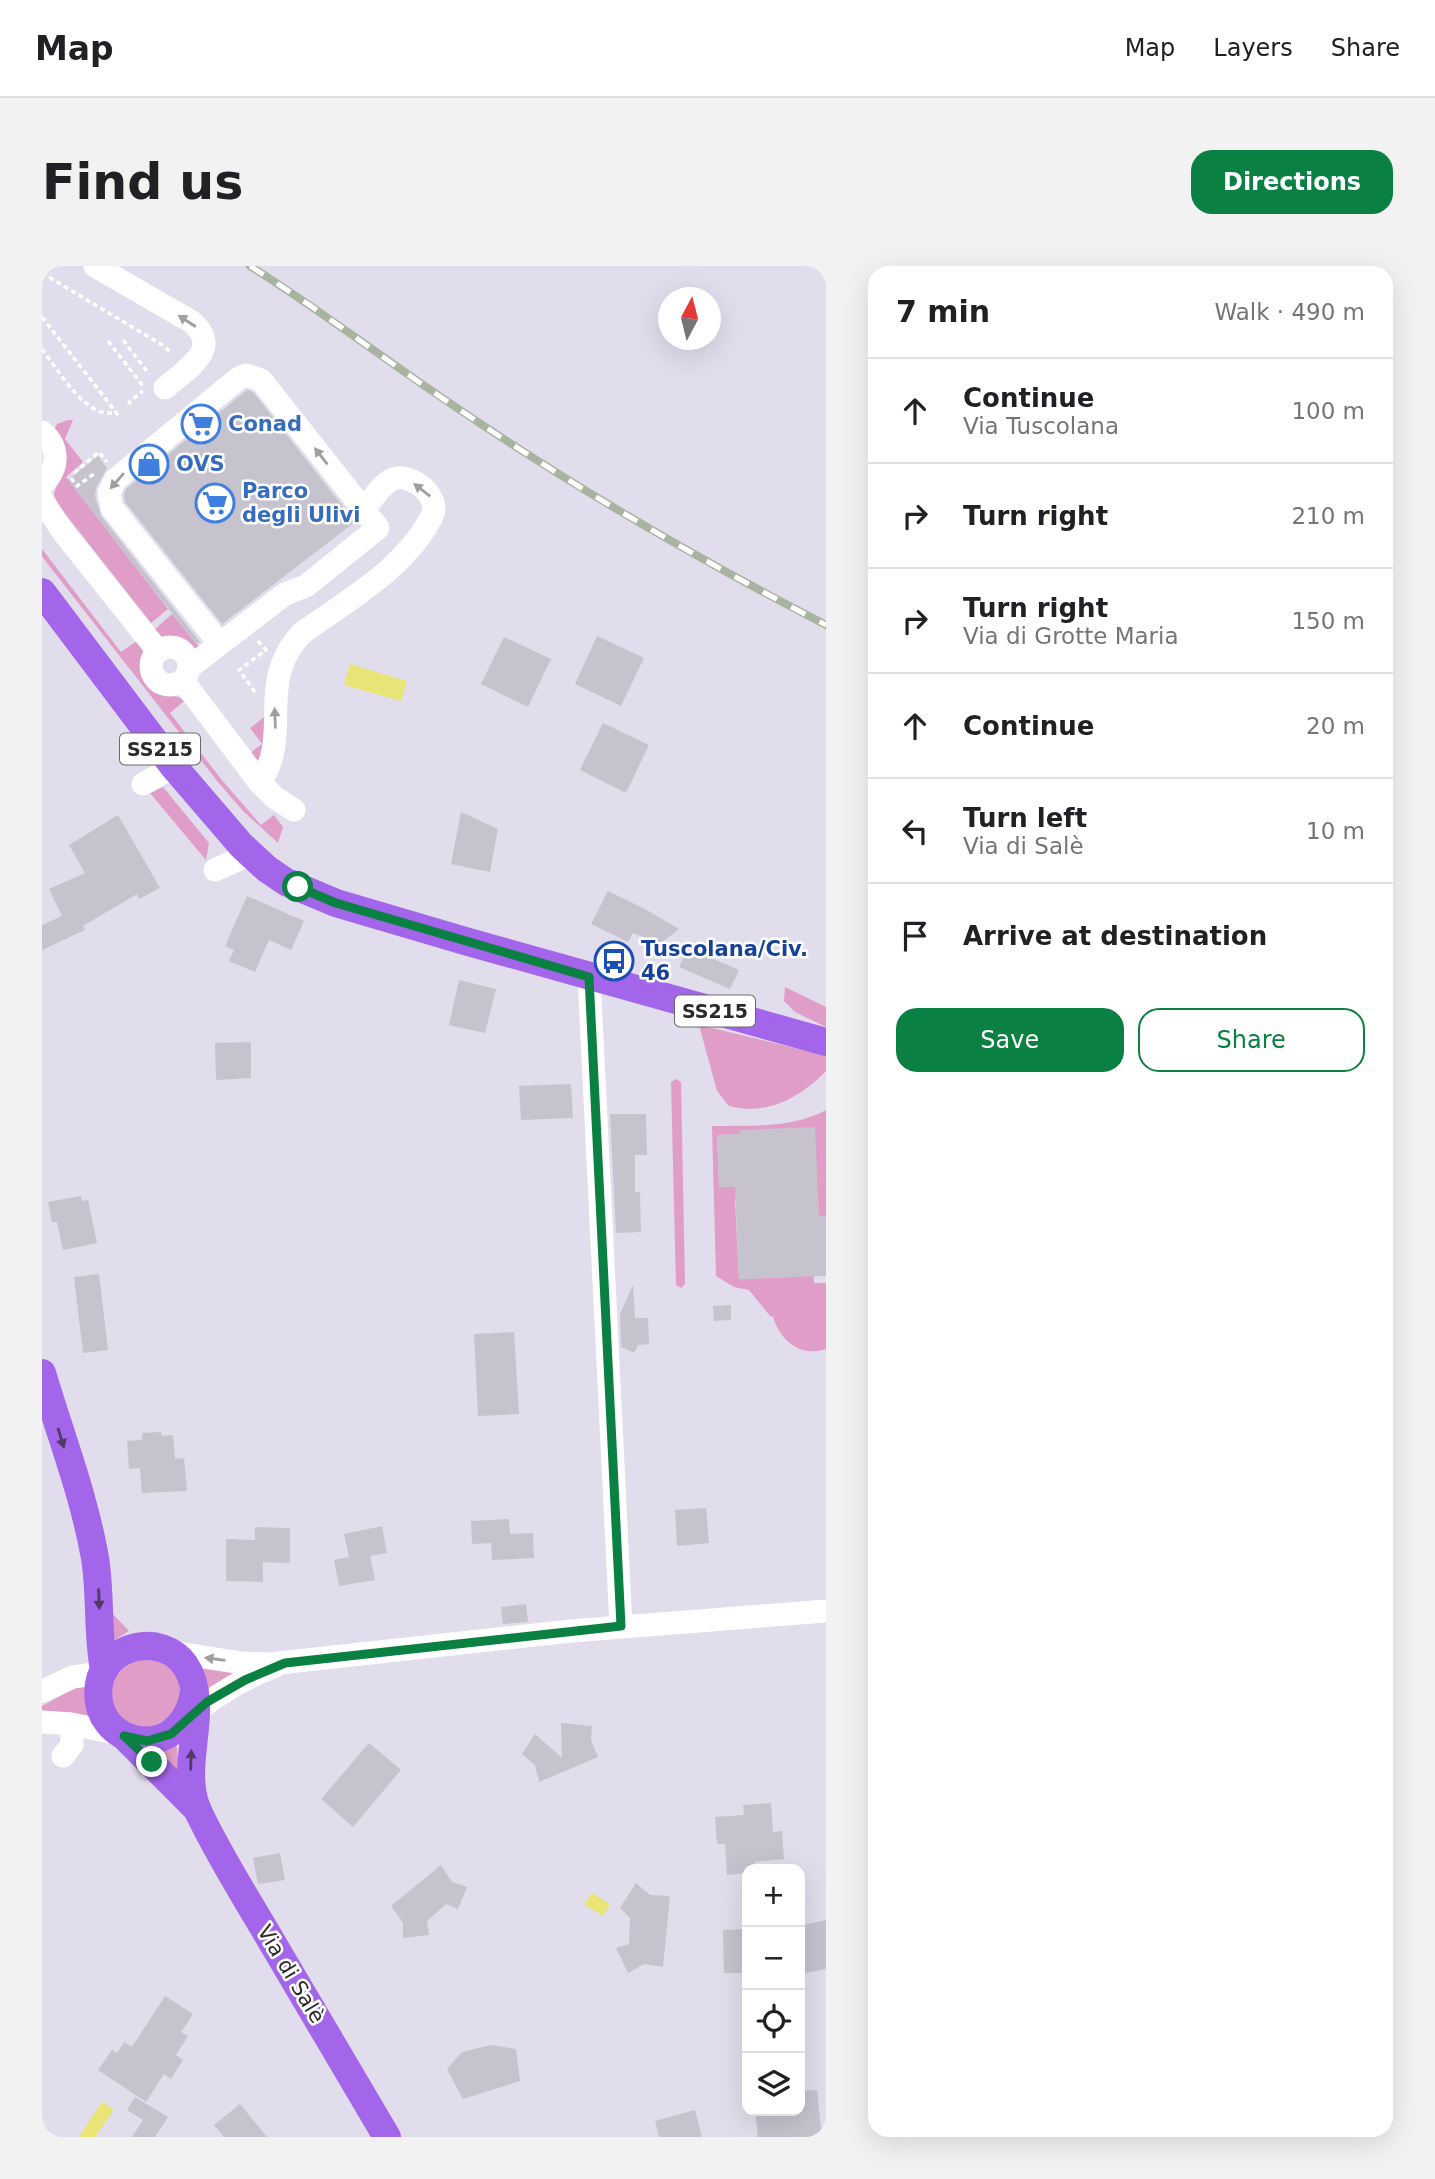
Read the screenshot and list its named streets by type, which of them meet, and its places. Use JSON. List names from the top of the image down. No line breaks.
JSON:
{"streets":{"main road":["SS215","Via di Salè"]},"places":{"supermarket":["Conad","Parco degli Ulivi"],"shop":["OVS"],"bus stop":["Tuscolana/Civ. 46"]},"north":"top","page":{"header":"Map","nav":["Map","Layers","Share"],"buttons":["Directions",["Save","Share"]],"title":"Find us","heading":["7 min","Walk · 490 m"],"list":[["Continue","Via Tuscolana","100 m"],["Turn right","210 m"],["Turn right","Via di Grotte Maria","150 m"],["Continue","20 m"],["Turn left","Via di Salè","10 m"],"Arrive at destination"],"map_buttons":["+","−"]}}
